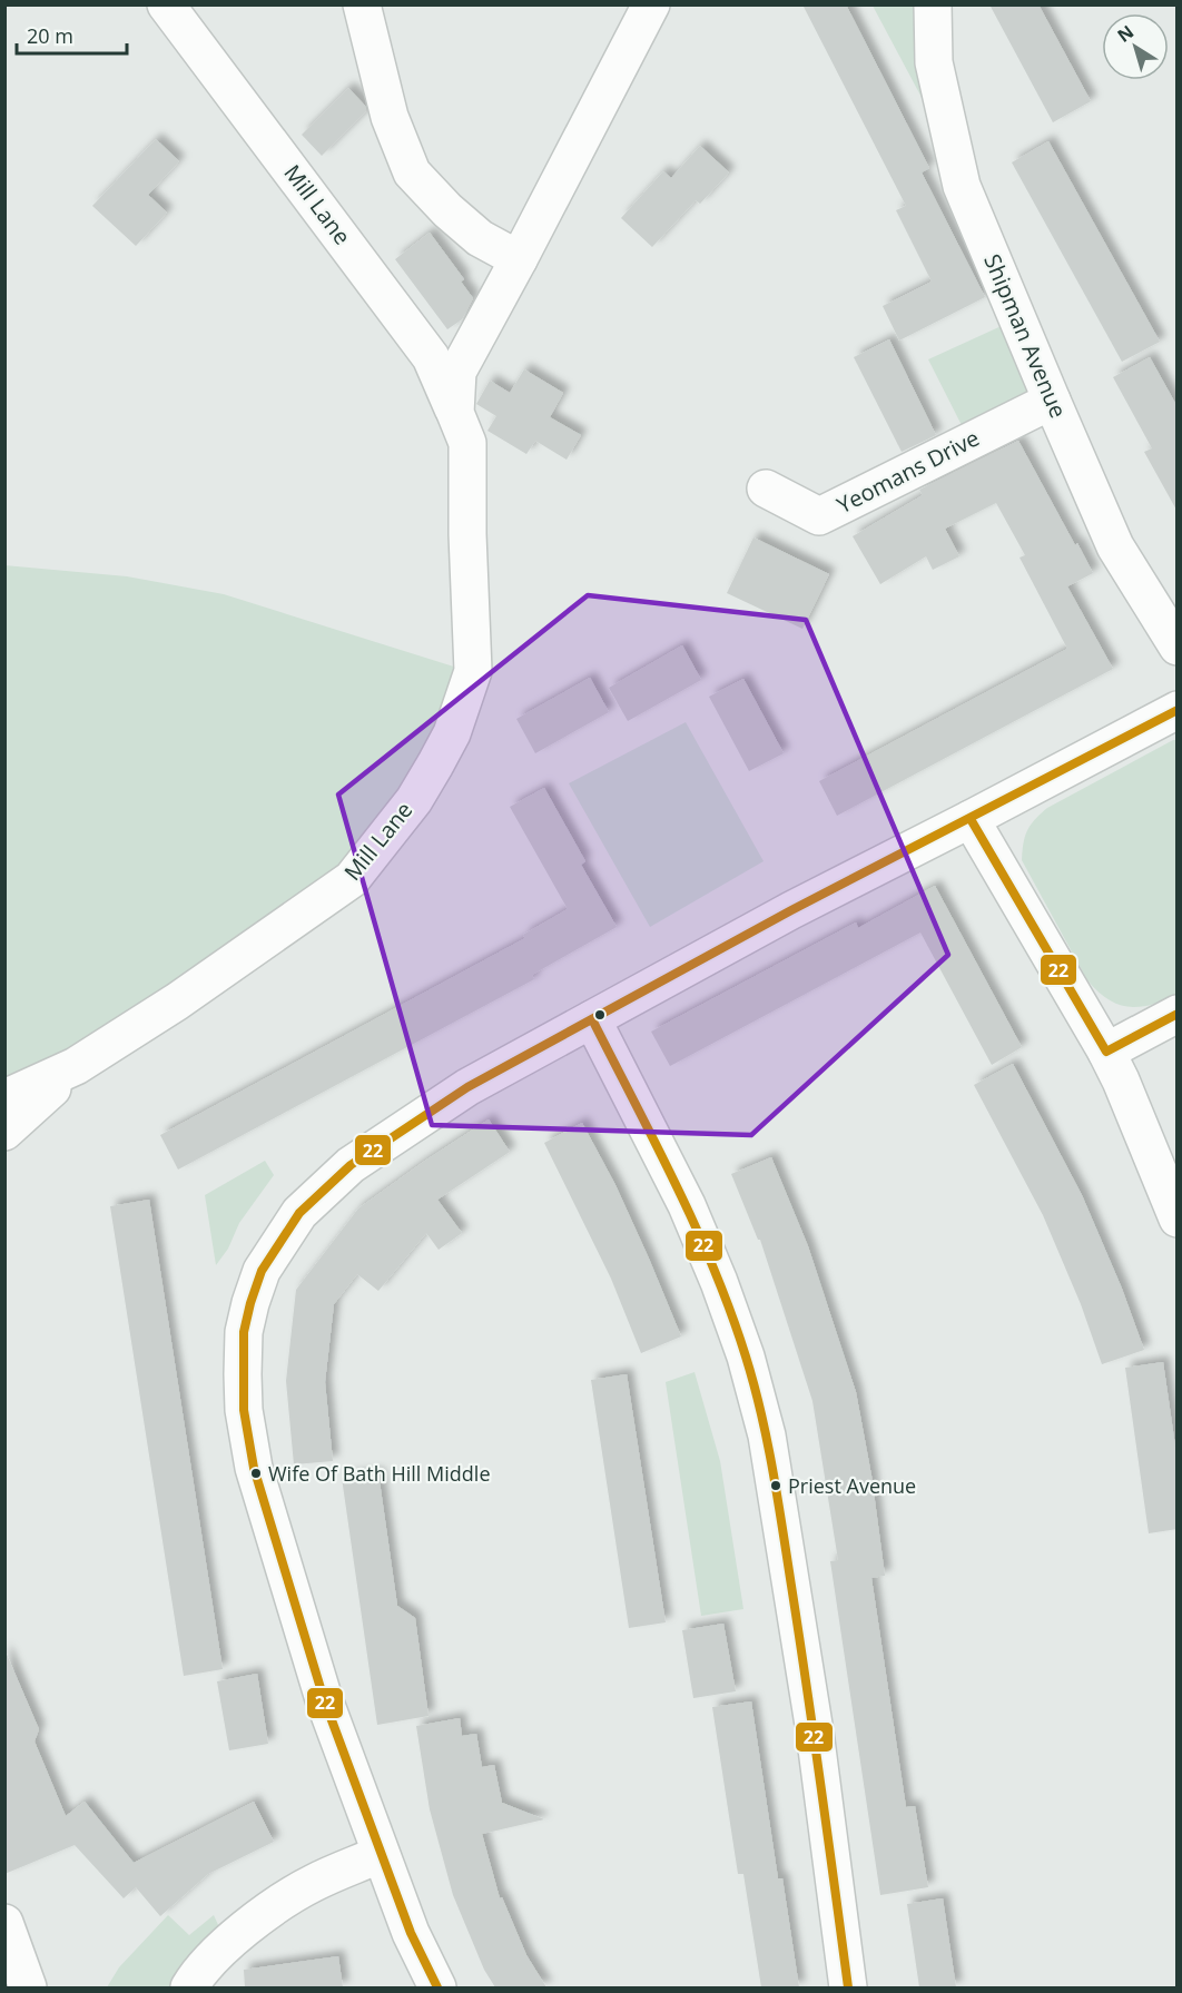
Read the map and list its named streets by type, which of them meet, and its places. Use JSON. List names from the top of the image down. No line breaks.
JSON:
{"streets":{"street":["Mill Lane","Shipman Avenue","Yeomans Drive"]},"crossings":[["Shipman Avenue","Yeomans Drive"]],"places":["Wife Of Bath Hill Middle","Priest Avenue"],"lines":["transit line 22"],"scale_bar":"20 m","north":"top left"}
